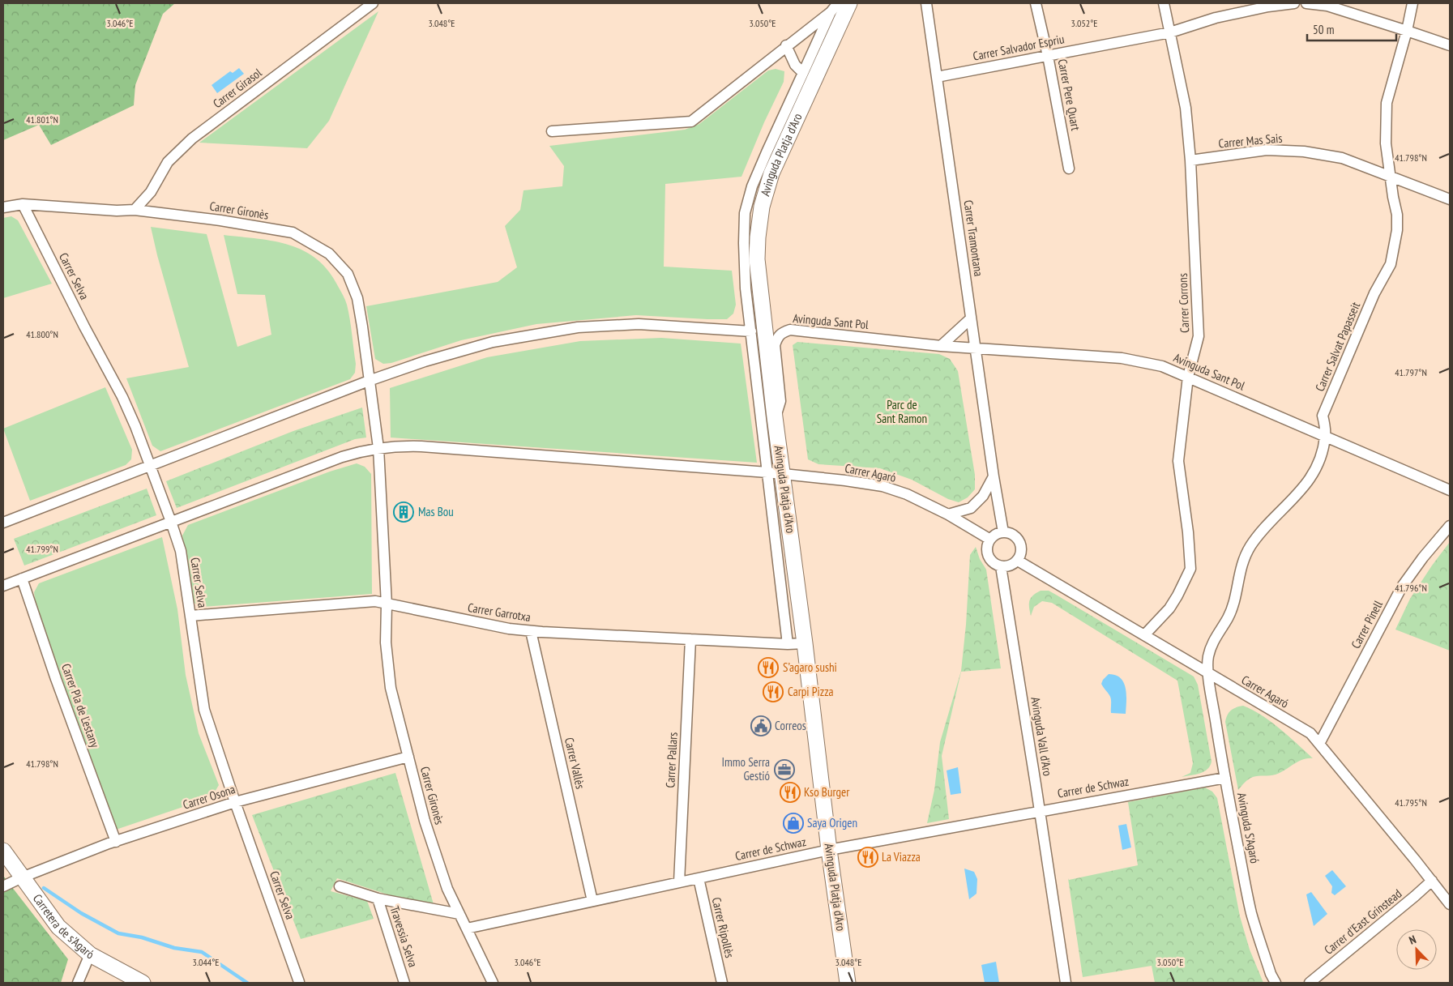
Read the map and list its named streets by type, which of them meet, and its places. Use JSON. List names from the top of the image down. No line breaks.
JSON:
{"streets":{"main road":["Avinguda Platja d'Aro","Carretera de s'Agaró"],"street":["Carrer Salvador Espriu","Carrer Girasol","Carrer Pere Quart","Carrer Mas Sais","Carrer Gironès","Carrer Tramontana","Carrer Selva","Carrer Corrons","Avinguda Sant Pol","Carrer Salvat Papasseit","Carrer Agaró","Carrer Garrotxa","Carrer Pinell","Carrer Pla de Ľestany","Avinguda Vall d'Aro","Carrer Pallars","Carrer Vallès","Carrer de Schwaz","Carrer Osona","Avinguda S'Agaró","Carrer d'East Grinstead","Carrer Ripollès","Travessia Selva"]},"crossings":[["Carrer Salvador Espriu","Carrer Pere Quart"],["Carrer Salvador Espriu","Carrer Tramontana"],["Carrer Salvador Espriu","Carrer Corrons"],["Carrer Girasol","Carrer Gironès"],["Carrer Mas Sais","Carrer Corrons"],["Carrer Mas Sais","Carrer Salvat Papasseit"],["Avinguda Platja d'Aro","Avinguda Sant Pol"],["Avinguda Platja d'Aro","Carrer Agaró"],["Avinguda Platja d'Aro","Carrer Garrotxa"],["Avinguda Platja d'Aro","Carrer de Schwaz"],["Carrer Gironès","Carrer Selva"],["Carrer Gironès","Carrer Agaró"],["Carrer Gironès","Carrer Garrotxa"],["Carrer Gironès","Carrer de Schwaz"],["Carrer Gironès","Carrer Osona"],["Carrer Gironès","Travessia Selva"],["Carrer Tramontana","Avinguda Sant Pol"],["Carrer Tramontana","Carrer Agaró"],["Carrer Tramontana","Avinguda Vall d'Aro"],["Carrer Selva","Carrer Agaró"],["Carrer Selva","Carrer Garrotxa"],["Carrer Selva","Carrer Osona"],["Carrer Corrons","Avinguda Sant Pol"],["Carrer Corrons","Carrer Agaró"],["Avinguda Sant Pol","Carrer Salvat Papasseit"],["Carrer Salvat Papasseit","Carrer Agaró"],["Carrer Salvat Papasseit","Avinguda S'Agaró"],["Carrer Agaró","Carrer Pinell"],["Carrer Agaró","Carrer Pla de Ľestany"],["Carrer Agaró","Avinguda Vall d'Aro"],["Carrer Agaró","Avinguda S'Agaró"],["Carrer Agaró","Carrer d'East Grinstead"],["Carrer Garrotxa","Carrer Pallars"],["Carrer Garrotxa","Carrer Vallès"],["Carrer Pla de Ľestany","Carrer Osona"],["Avinguda Vall d'Aro","Carrer de Schwaz"],["Carrer Pallars","Carrer de Schwaz"],["Carrer Vallès","Carrer de Schwaz"],["Carrer de Schwaz","Avinguda S'Agaró"],["Carrer de Schwaz","Carrer Ripollès"],["Carrer Osona","Carretera de s'Agaró"]],"parks":["Parc de Sant Ramon"],"places":{"building":["Mas Bou"],"restaurant":["S’agaro sushi","Carpi Pizza","Kso Burger","La Viazza"],"public building":["Correos"],"office":["Immo Serra Gestió"],"shop":["Saya Origen"]},"scale_bar":"50 m","north":"top left","coordinates":["3.046°E","3.048°E","3.050°E","3.052°E","41.801°N","41.798°N","41.800°N","41.797°N","41.799°N","41.796°N","41.795°N","3.044°E"]}
